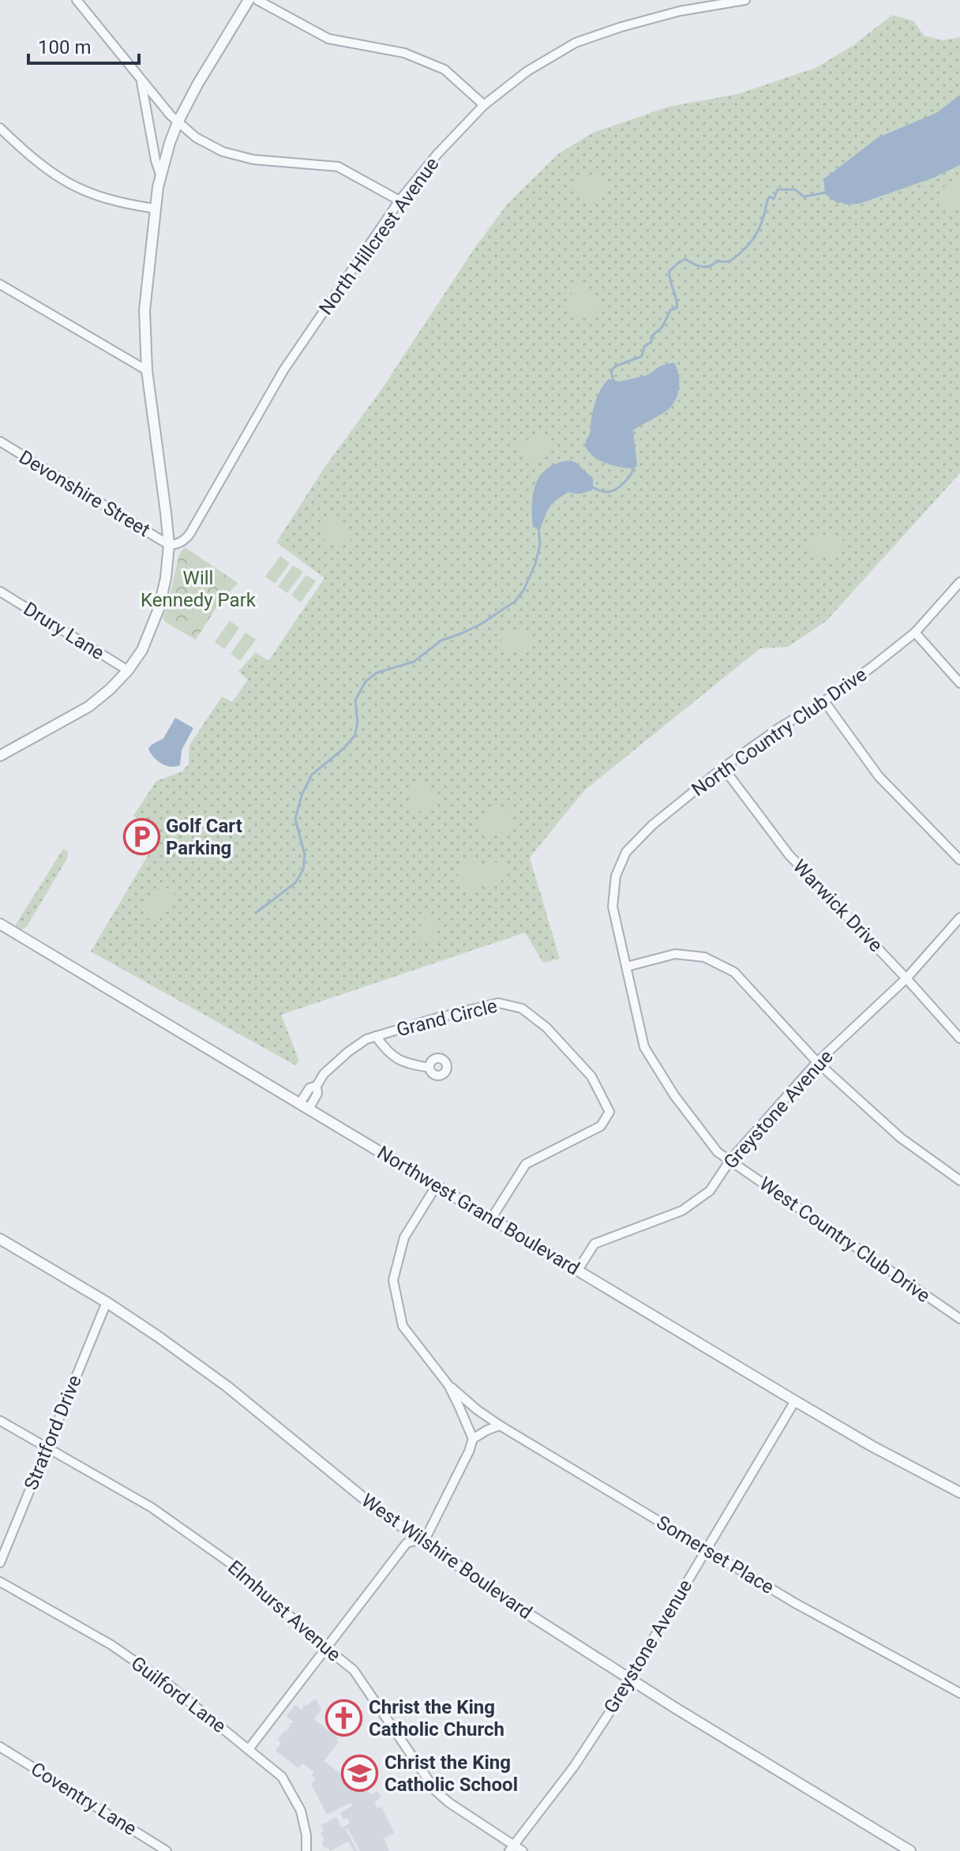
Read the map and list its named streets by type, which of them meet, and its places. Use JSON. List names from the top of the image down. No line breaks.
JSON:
{"streets":{"street":["North Hillcrest Avenue","Devonshire Street","Drury Lane","North Country Club Drive","Warwick Drive","Grand Circle","Greystone Avenue","Northwest Grand Boulevard","West Country Club Drive","Stratford Drive","Somerset Place","West Wilshire Boulevard","Elmhurst Avenue","Guilford Lane","Coventry Lane"]},"crossings":[["North Hillcrest Avenue","Devonshire Street"],["North Country Club Drive","Warwick Drive"],["North Country Club Drive","Greystone Avenue"],["North Country Club Drive","West Country Club Drive"],["Warwick Drive","Greystone Avenue"],["Grand Circle","Northwest Grand Boulevard"],["Greystone Avenue","Northwest Grand Boulevard"],["Greystone Avenue","West Country Club Drive"],["Greystone Avenue","Somerset Place"],["Greystone Avenue","West Wilshire Boulevard"],["Greystone Avenue","Elmhurst Avenue"],["Stratford Drive","West Wilshire Boulevard"],["Stratford Drive","Elmhurst Avenue"]],"parks":["Will Kennedy Park"],"places":{"parking":["Golf Cart Parking"],"church":["Christ the King Catholic Church"],"school or university":["Christ the King Catholic School"]},"scale_bar":"100 m"}
